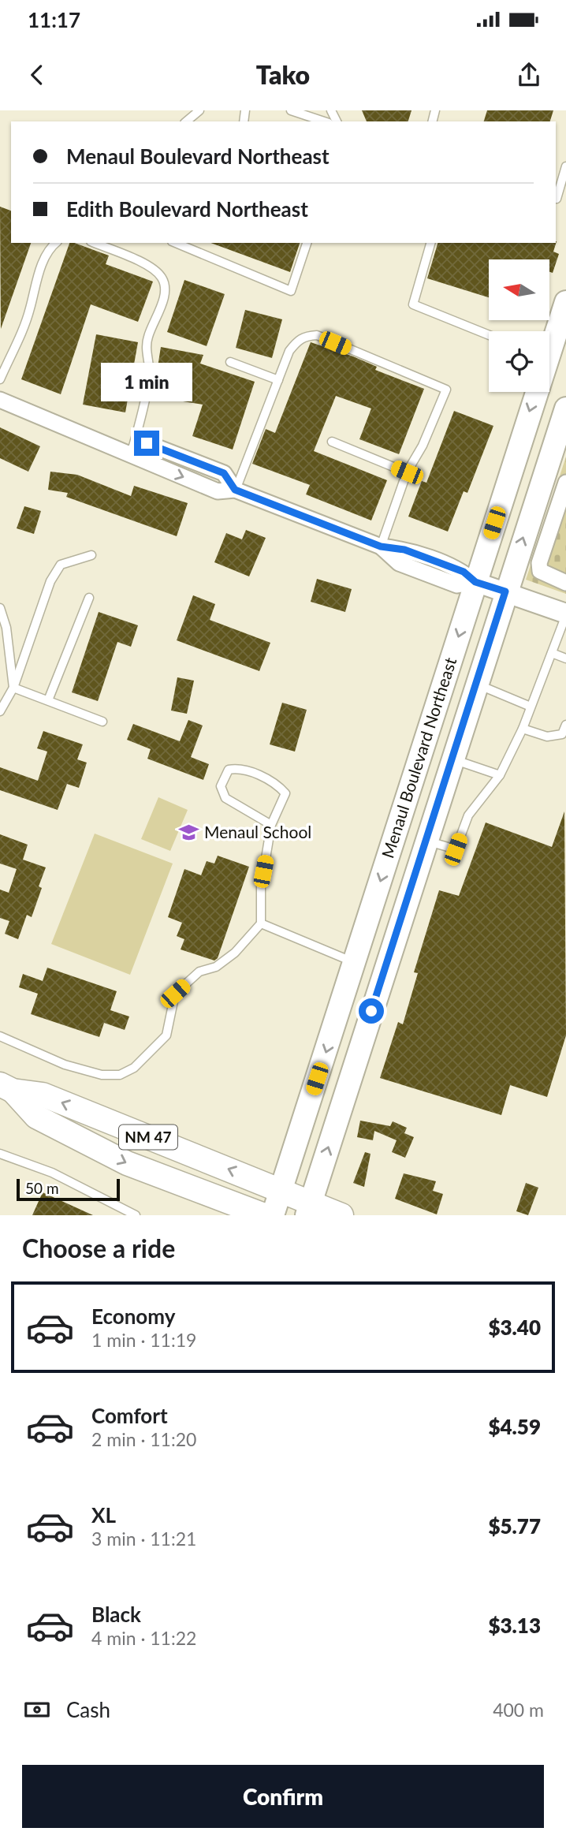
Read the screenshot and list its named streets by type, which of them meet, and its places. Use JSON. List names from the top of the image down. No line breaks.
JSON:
{"streets":{"main road":["Menaul Boulevard Northeast","NM 47"]},"crossings":[["Menaul Boulevard Northeast","NM 47"]],"places":{"school or university":["Menaul School"]},"scale_bar":"50 m","north":"left","page":{"status":"11:17","header":"Tako","banner":["Menaul Boulevard Northeast","Edith Boulevard Northeast"],"bubble":"1 min","scale":"50 m","heading":"Choose a ride","list":[{"name":"Economy","note":"1 min · 11:19","value":"$3.40"},{"name":"Comfort","note":"2 min · 11:20","value":"$4.59"},{"name":"XL","note":"3 min · 11:21","value":"$5.77"},{"name":"Black","note":"4 min · 11:22","value":"$3.13"}],"pay":["Cash","400 m"],"buttons":"Confirm"}}
